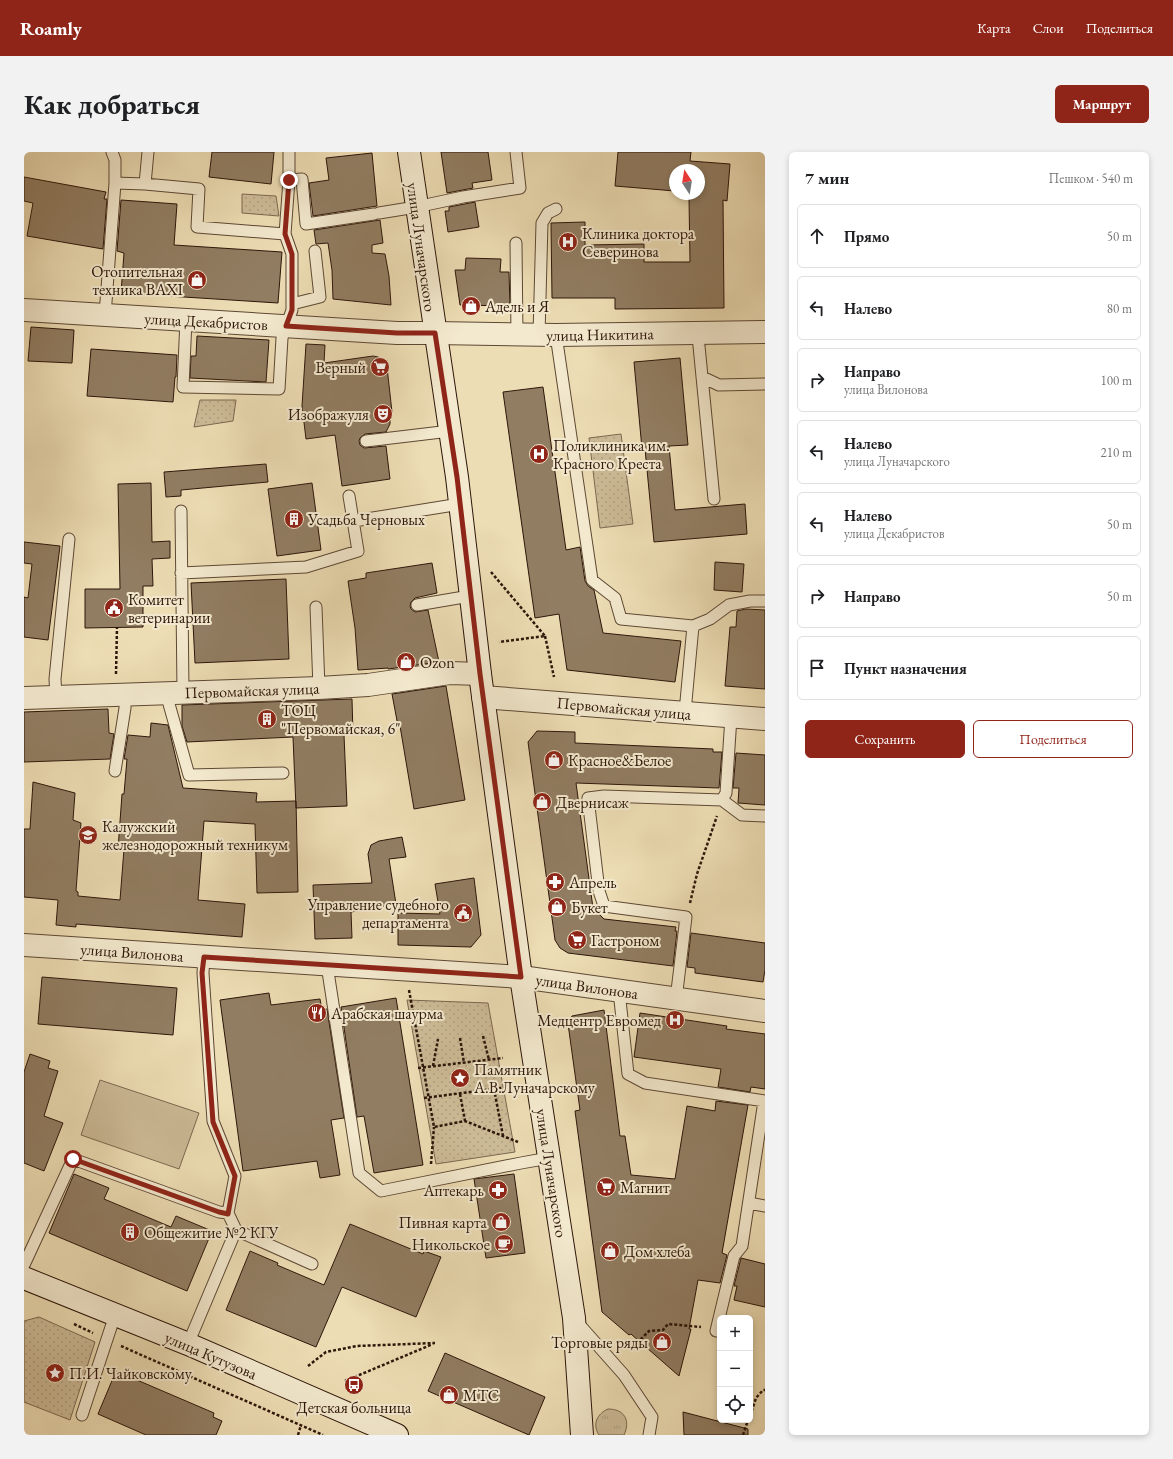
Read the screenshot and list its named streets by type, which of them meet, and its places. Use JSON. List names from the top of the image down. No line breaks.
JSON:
{"streets":{"street":["улица Луначарского","улица Декабристов","улица Никитина","Первомайская улица","улица Вилонова","улица Кутузова"]},"crossings":[["улица Луначарского","улица Декабристов"],["улица Луначарского","улица Никитина"],["улица Луначарского","Первомайская улица"],["улица Луначарского","улица Вилонова"],["улица Декабристов","улица Никитина"]],"places":{"hospital":["Клиника доктора Северинова","Поликлиника им. Красного Креста","Медцентр Евромед"],"shop":["Отопительная техника BAXI","Адель и Я","Ozon","Красное&Белое","Двернисаж","Букет","Пивная карта","Дом хлеба","Торговые ряды","МТС"],"supermarket":["Верный","Гастроном","Магнит"],"theatre":["Изображуля"],"building":["Усадьба Черновых","ТОЦ \"Первомайская, 6\"","Общежитие №2 КГУ"],"public building":["Комитет ветеринарии","Управление судебного департамента"],"school or university":["Калужский железнодорожный техникум"],"pharmacy":["Апрель","Аптекарь"],"restaurant":["Арабская шаурма"],"place":["Памятник А.В.Луначарскому","П.И. Чайковскому"],"cafe":["Никольское"],"bus stop":["Детская больница"]},"north":"top","page":{"header":"Roamly","nav":["Карта","Слои","Поделиться"],"buttons":["Маршрут",["Сохранить","Поделиться"]],"title":"Как добраться","heading":["7 мин","Пешком · 540 m"],"list":[["Прямо","50 m"],["Налево","80 m"],["Направо","улица Вилонова","100 m"],["Налево","улица Луначарского","210 m"],["Налево","улица Декабристов","50 m"],["Направо","50 m"],"Пункт назначения"],"map_buttons":["+","−"]}}
